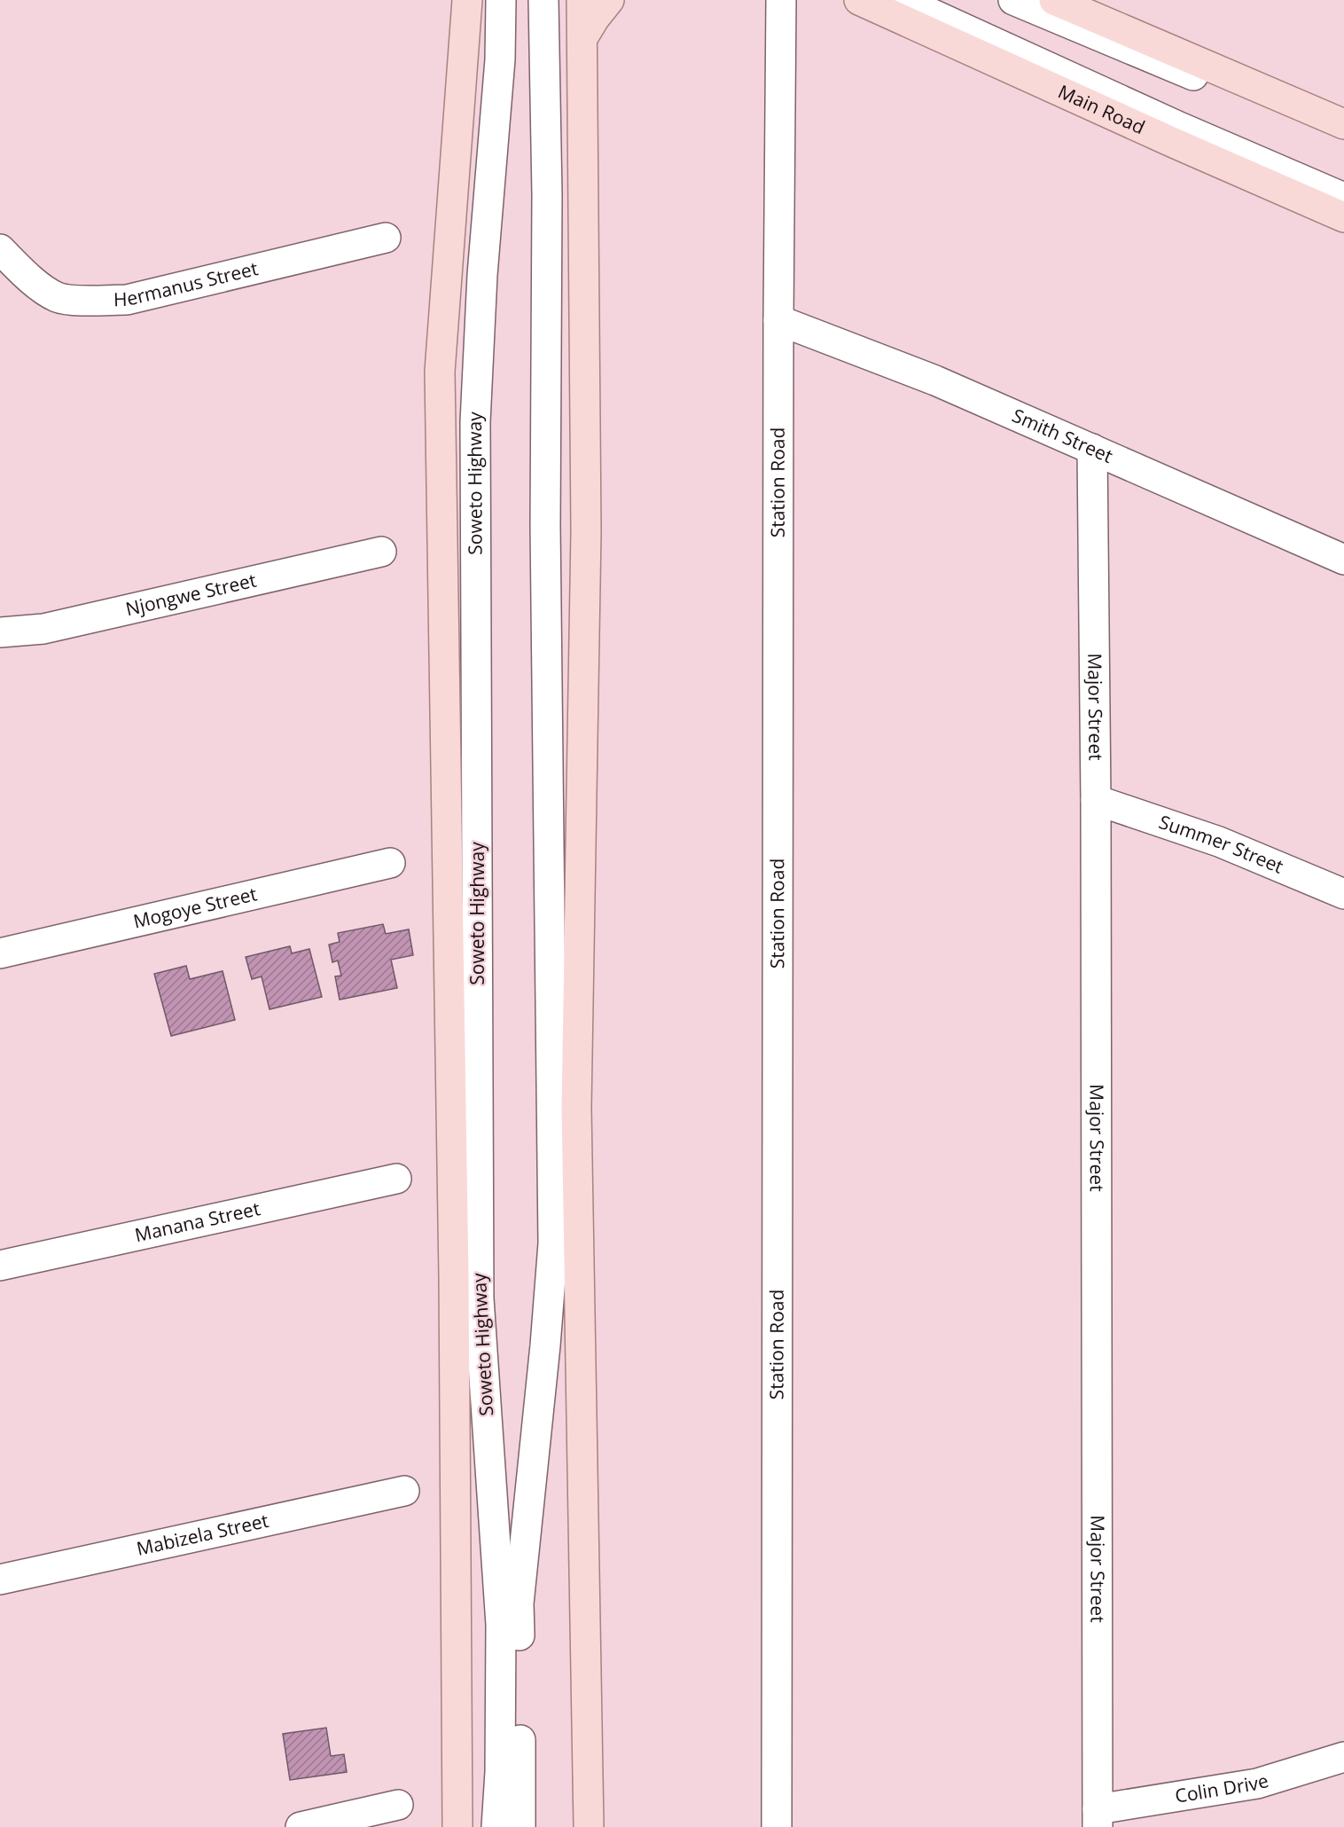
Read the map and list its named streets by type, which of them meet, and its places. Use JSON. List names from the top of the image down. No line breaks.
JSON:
{"streets":{"main road":["Main Road","Soweto Highway"],"street":["Hermanus Street","Smith Street","Station Road","Njongwe Street","Major Street","Summer Street","Mogoye Street","Manana Street","Mabizela Street","Colin Drive"]},"crossings":[["Smith Street","Station Road"],["Smith Street","Major Street"],["Major Street","Summer Street"],["Major Street","Colin Drive"]]}
